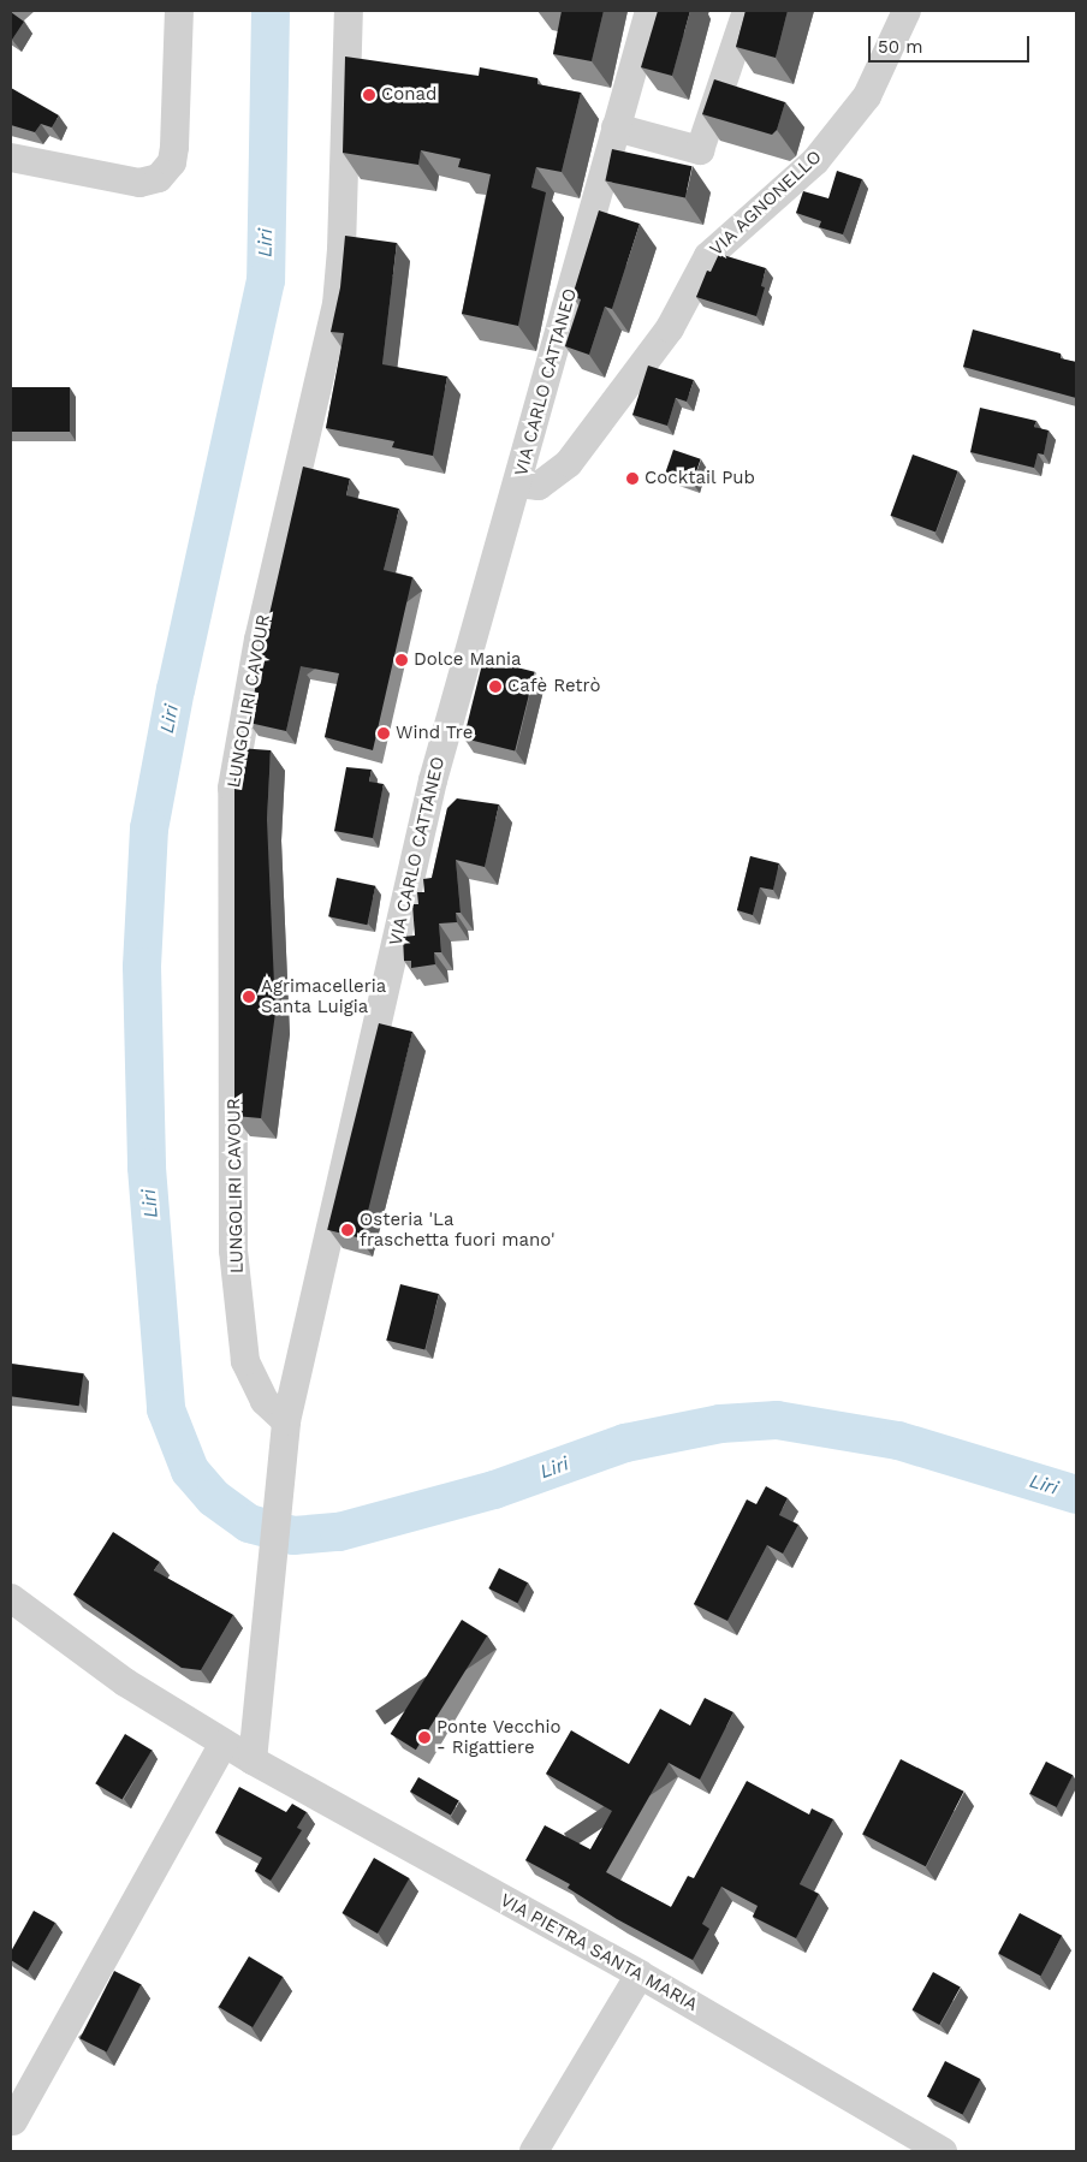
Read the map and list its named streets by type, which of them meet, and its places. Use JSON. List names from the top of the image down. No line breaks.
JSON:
{"streets":{"street":["VIA AGNONELLO","VIA CARLO CATTANEO","LUNGOLIRI CAVOUR","VIA PIETRA SANTA MARIA"]},"crossings":[["VIA AGNONELLO","VIA CARLO CATTANEO"],["VIA CARLO CATTANEO","LUNGOLIRI CAVOUR"],["VIA CARLO CATTANEO","VIA PIETRA SANTA MARIA"]],"water":["Liri"],"places":["Conad","Cocktail Pub","Dolce Mania","Cafè Retrò","Wind Tre","Agrimacelleria Santa Luigia","Osteria 'La fraschetta fuori mano'","Ponte Vecchio - Rigattiere"],"scale_bar":"50 m"}
